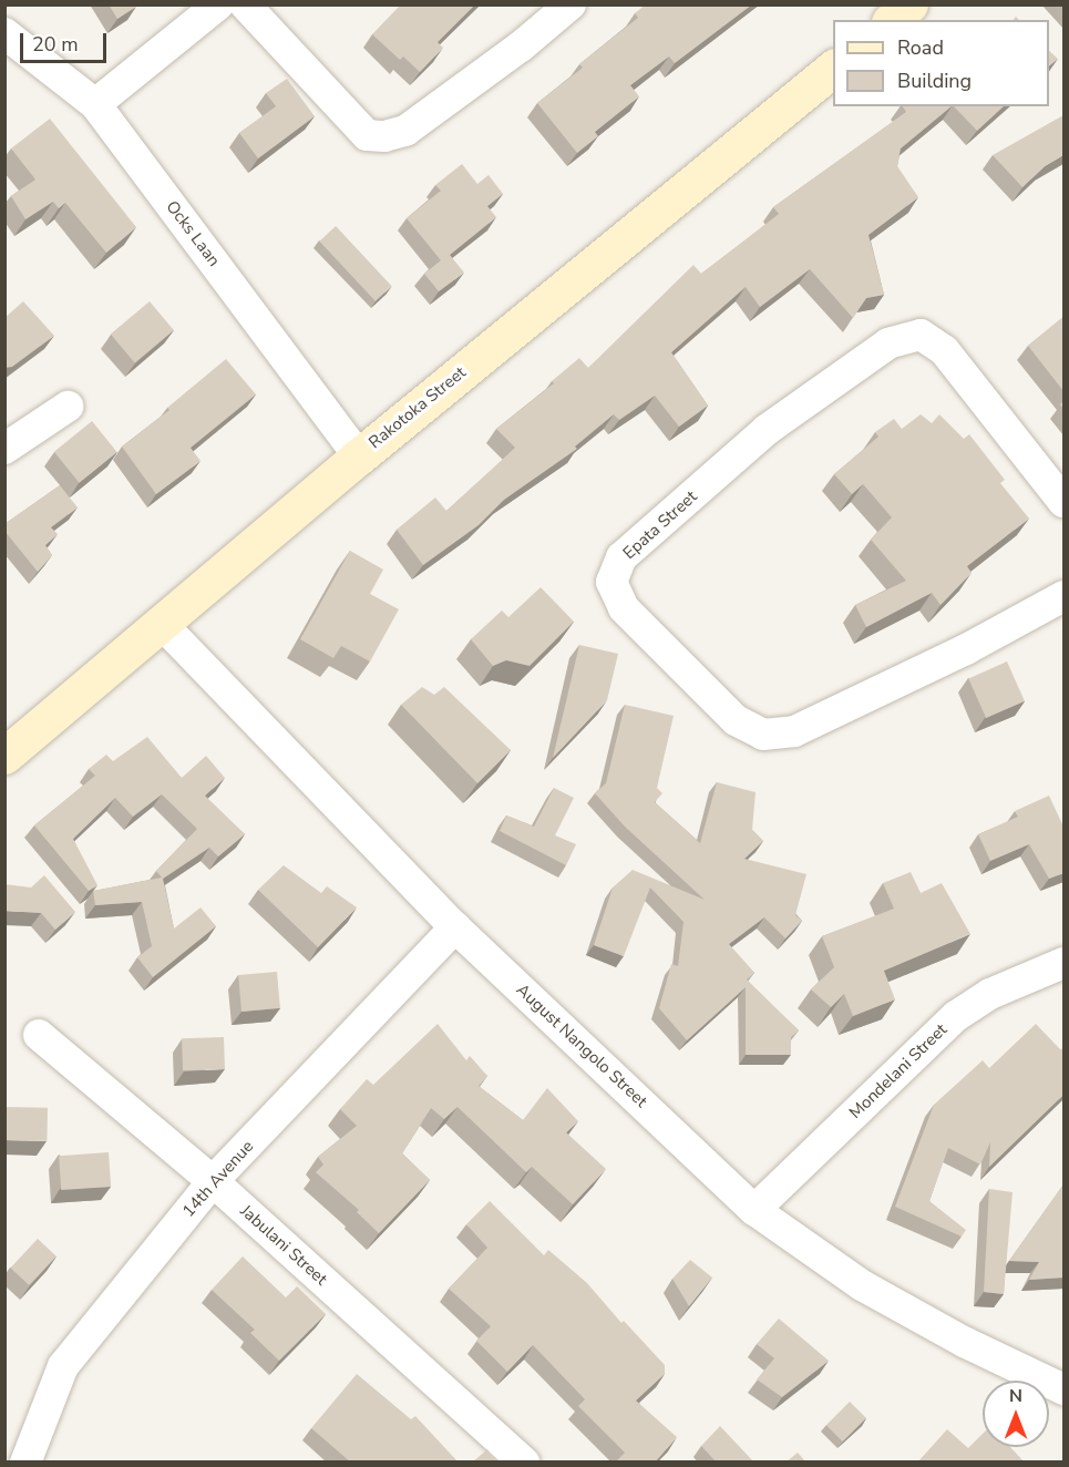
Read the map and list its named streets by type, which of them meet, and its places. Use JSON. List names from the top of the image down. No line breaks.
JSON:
{"streets":{"street":["Ocks Laan","Rakotoka Street","Epata Street","August Nangolo Street","Mondelani Street","14th Avenue","Jabulani Street"]},"crossings":[["Ocks Laan","Rakotoka Street"],["Rakotoka Street","August Nangolo Street"],["August Nangolo Street","Mondelani Street"],["August Nangolo Street","14th Avenue"],["14th Avenue","Jabulani Street"]],"legend":["Road","Building"],"scale_bar":"20 m","north":"top"}
